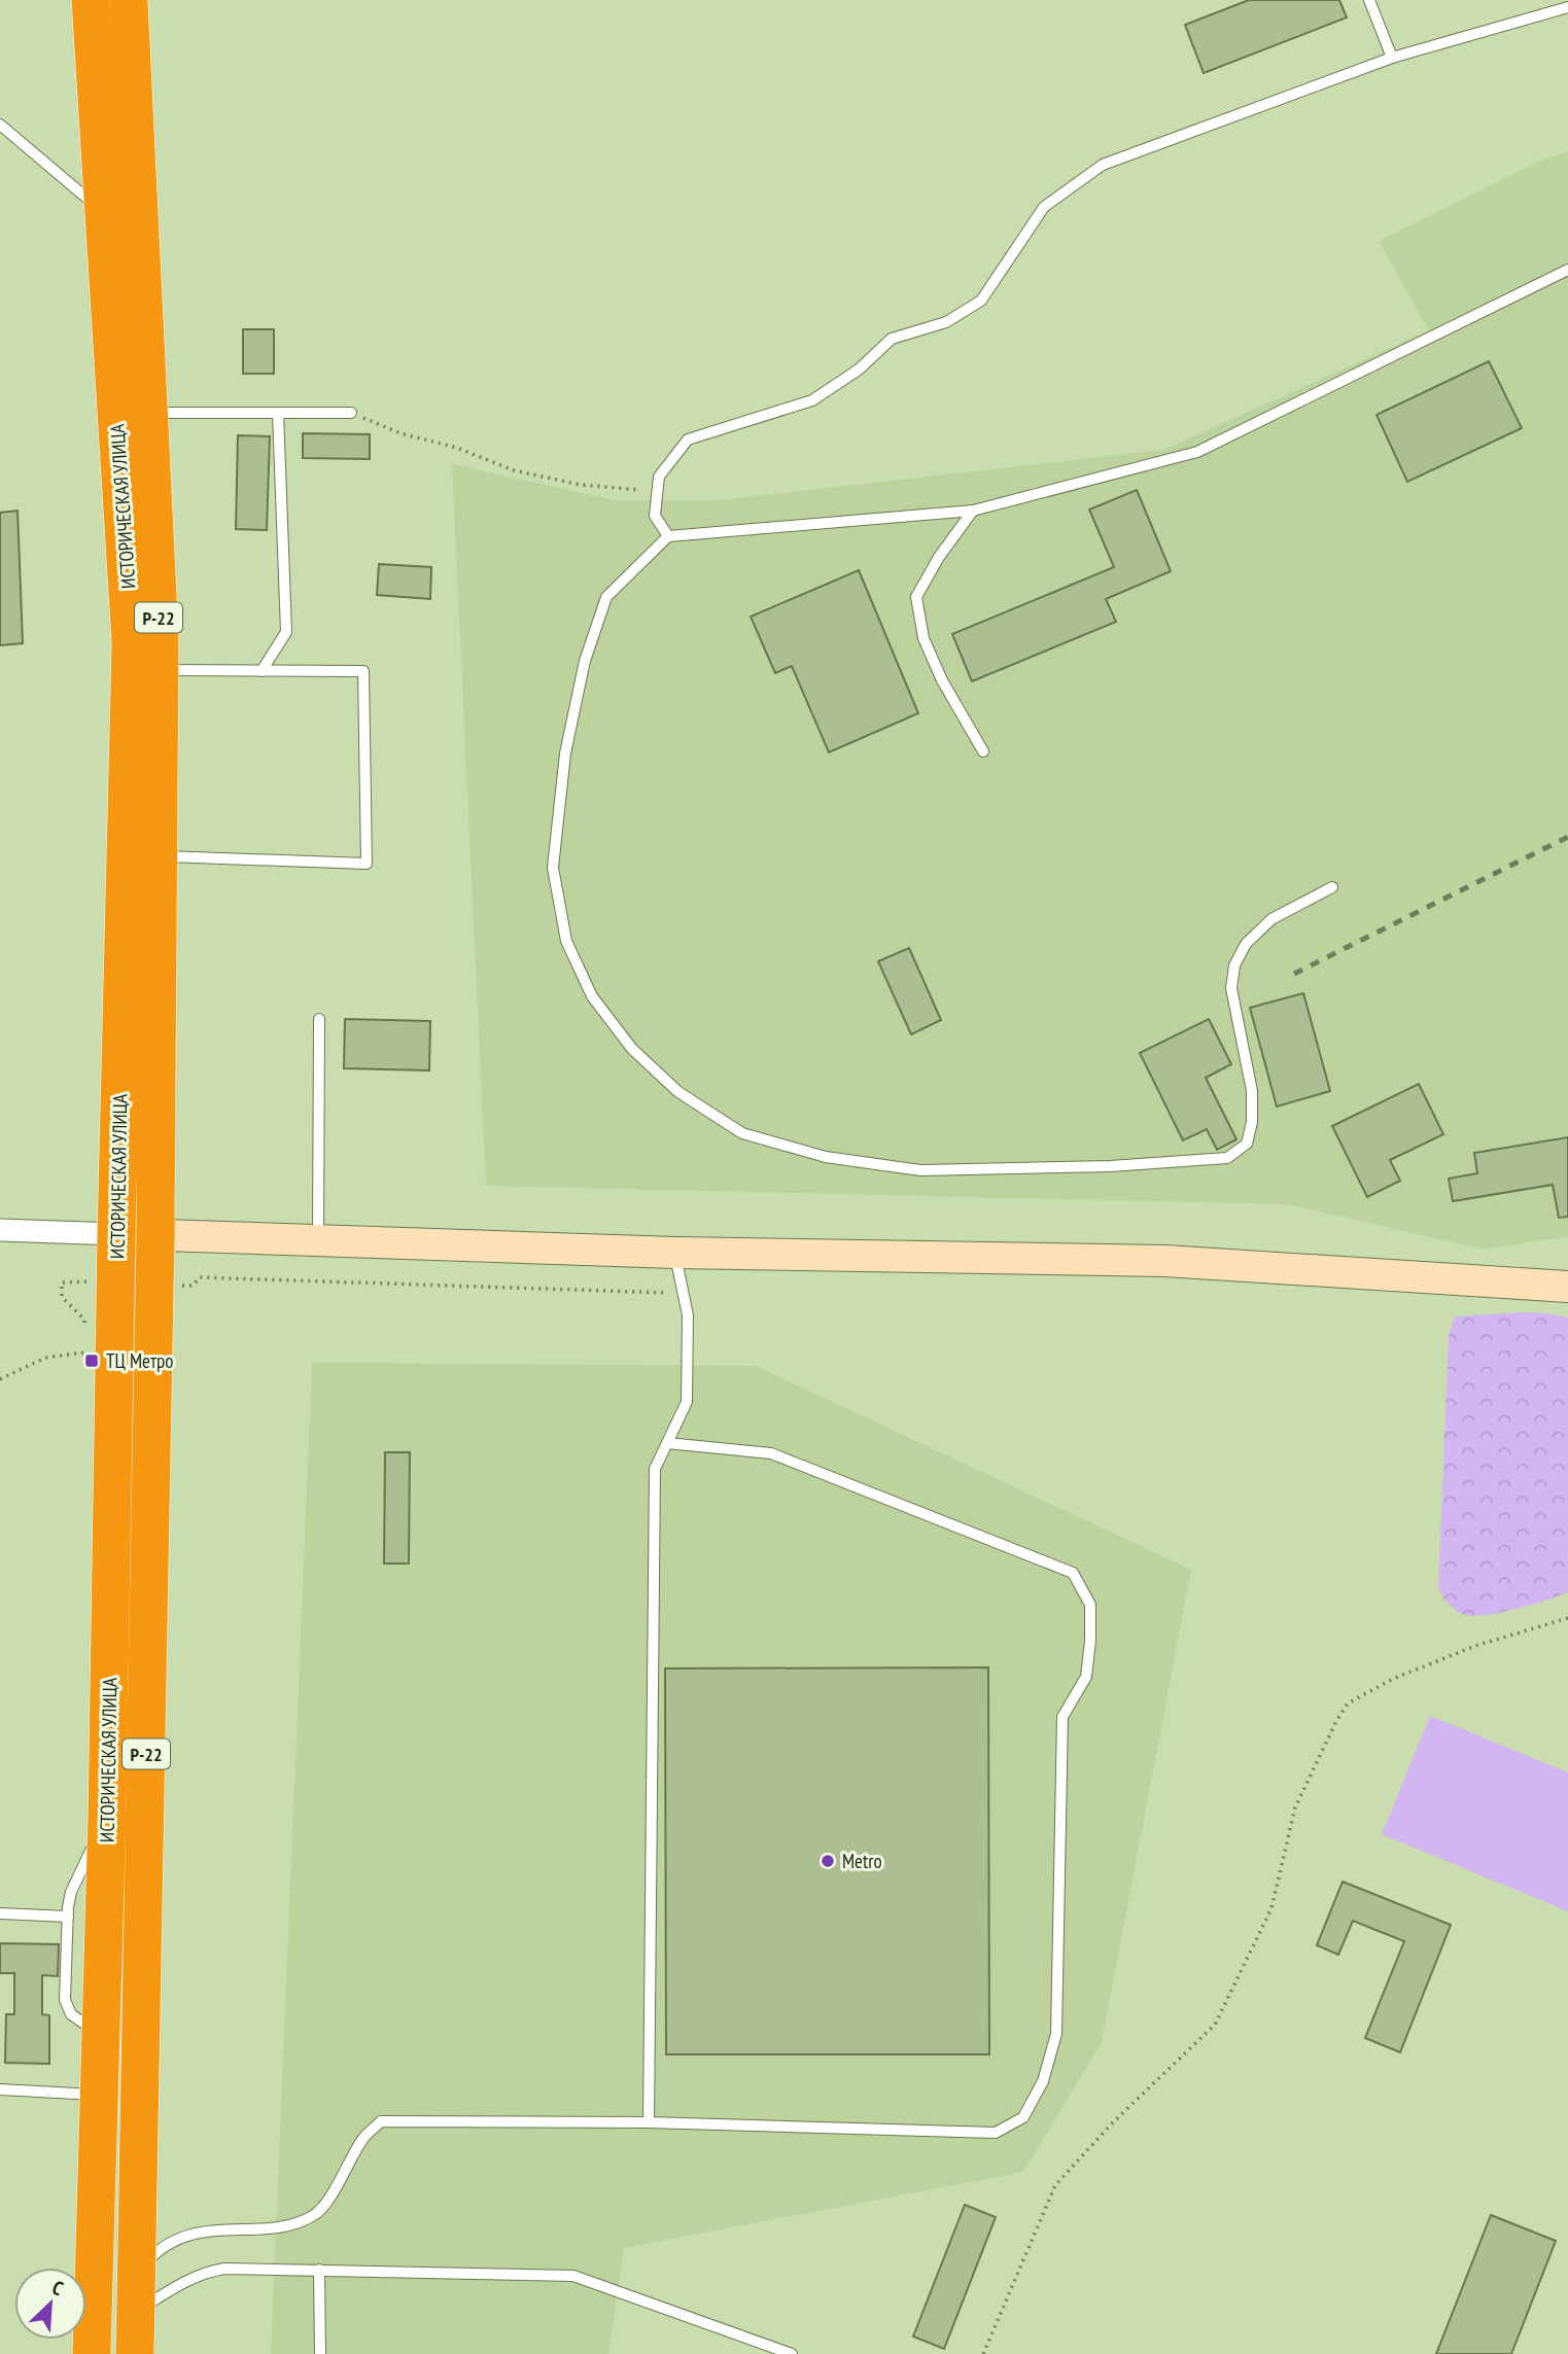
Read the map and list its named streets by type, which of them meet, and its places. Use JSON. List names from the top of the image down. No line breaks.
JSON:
{"streets":{"highway":["ИСТОРИЧЕСКАЯ УЛИЦА","Р-22"]},"places":{"transit":["ТЦ Метро"],"other":["Metro"]},"north":"top right"}
